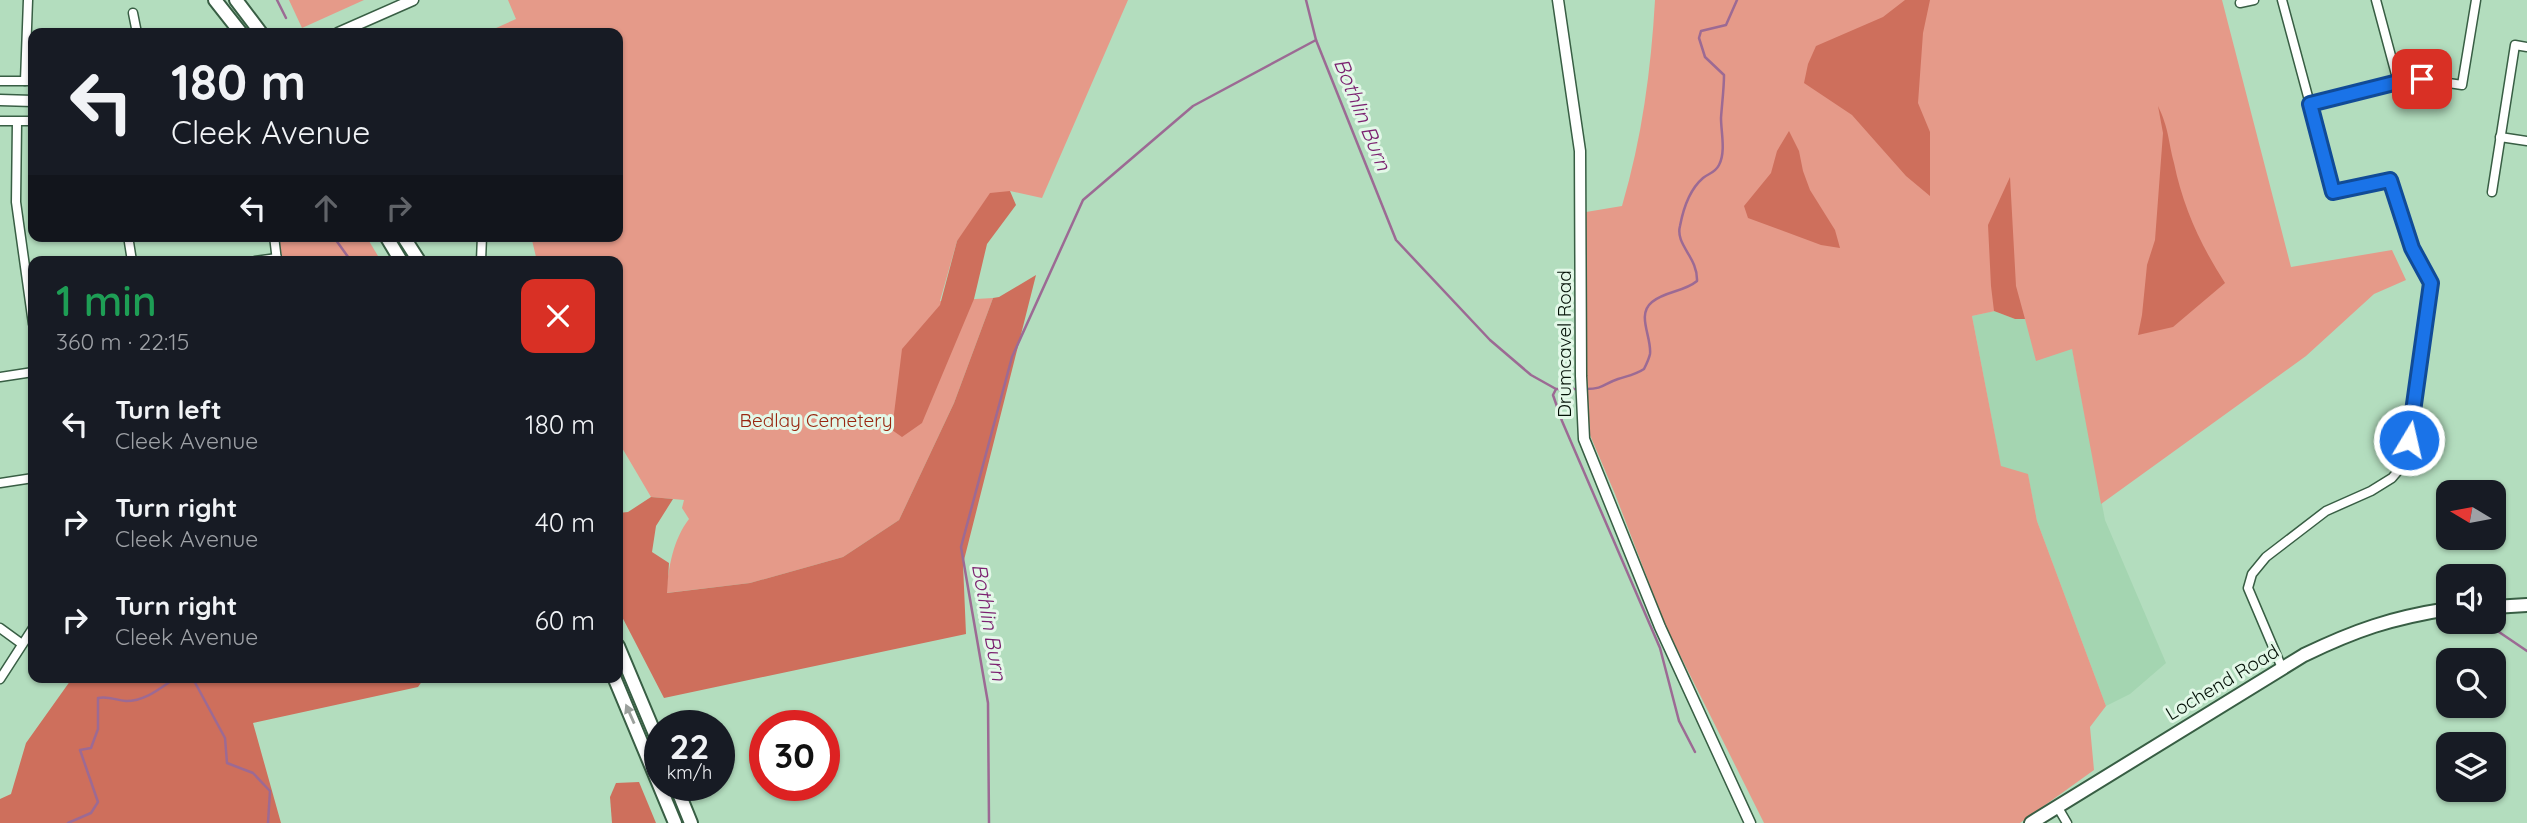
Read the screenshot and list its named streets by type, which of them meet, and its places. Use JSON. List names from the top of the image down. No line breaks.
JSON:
{"streets":{"main road":["Lochend Road"],"street":["Drumcavel Road"]},"water":["Bothlin Burn"],"parks":["Bedlay Cemetery"],"north":"left","page":{"turn":["180 m","Cleek Avenue"],"heading":["1 min","360 m · 22:15"],"list":[{"name":"Turn left","note":"Cleek Avenue","value":"180 m"},{"name":"Turn right","note":"Cleek Avenue","value":"40 m"},{"name":"Turn right","note":"Cleek Avenue","value":"60 m"}],"speed":"22 km/h","limit":"30"}}
